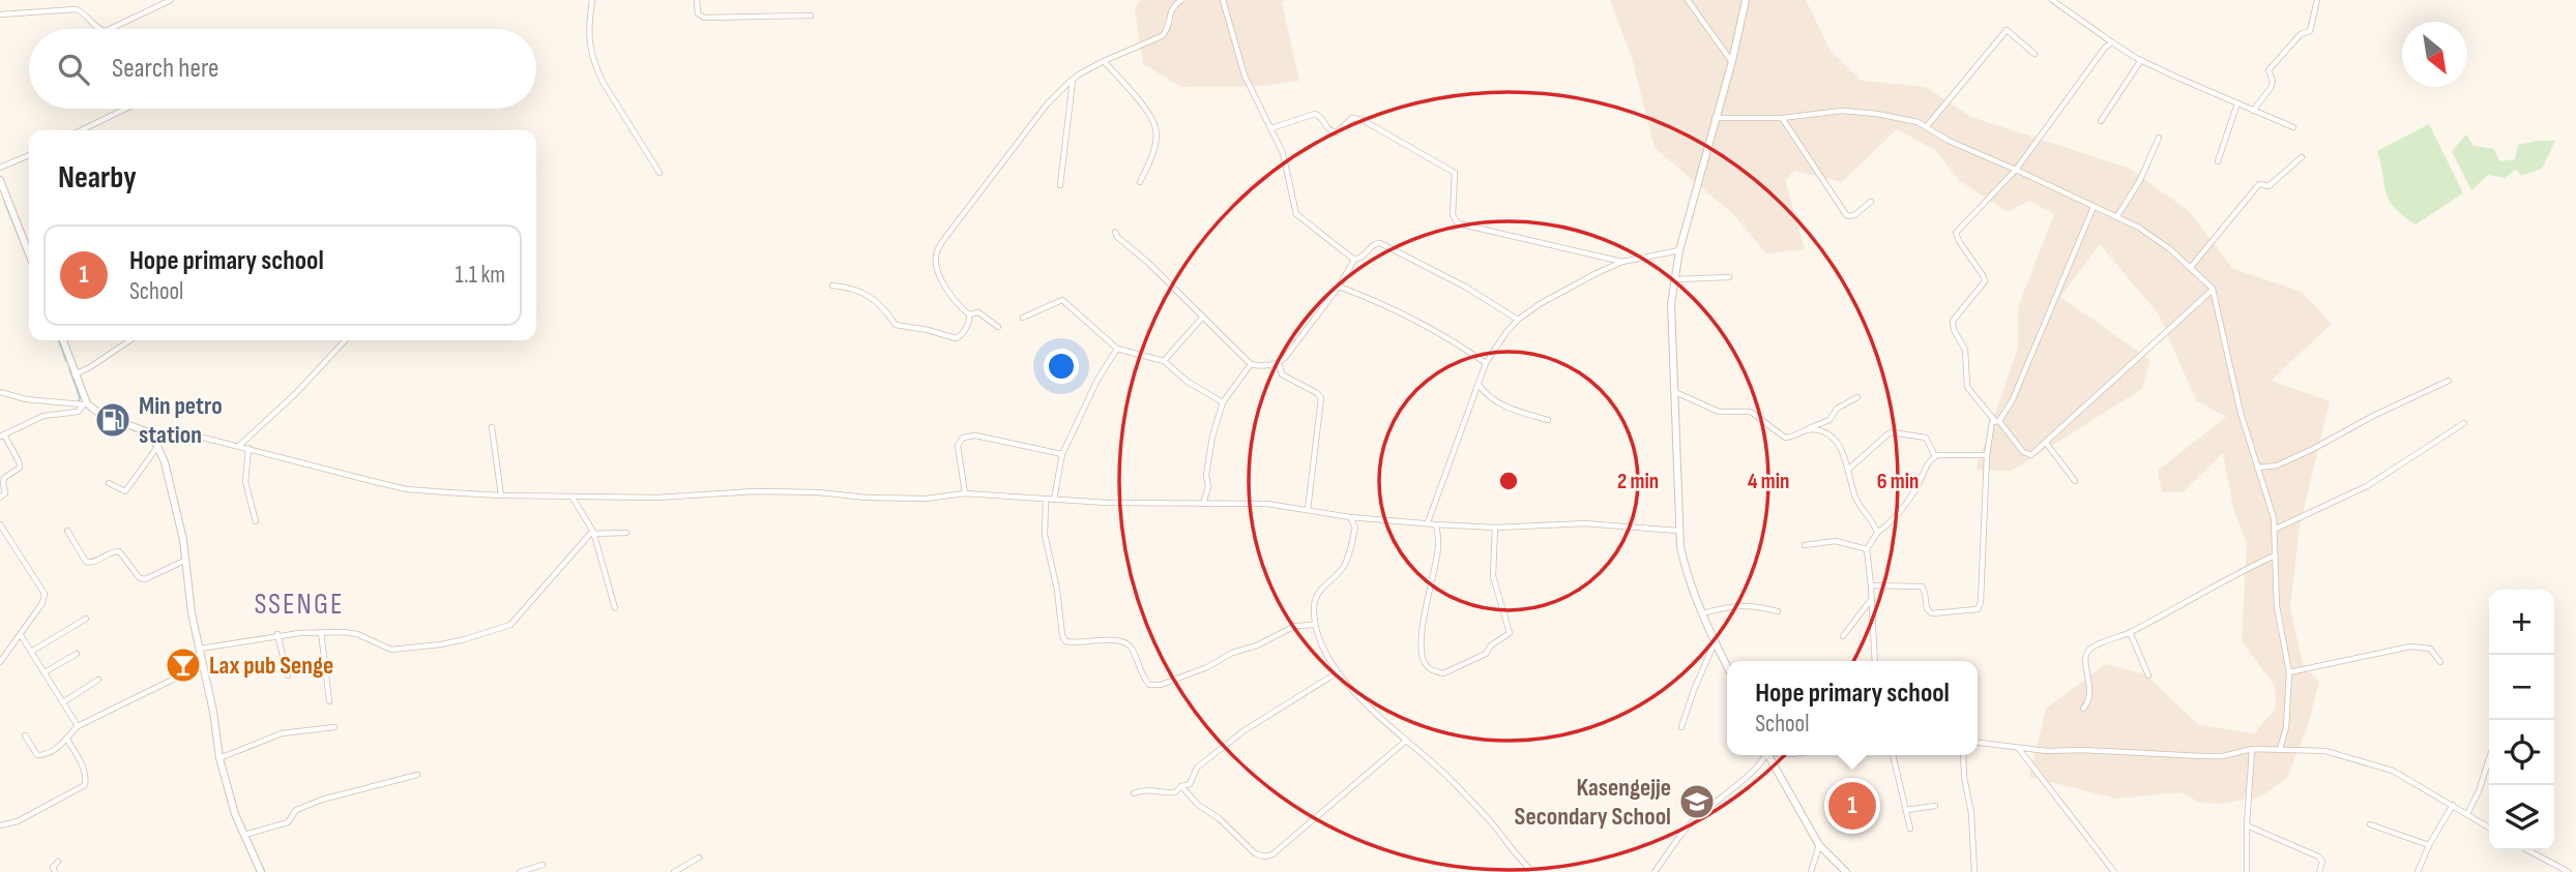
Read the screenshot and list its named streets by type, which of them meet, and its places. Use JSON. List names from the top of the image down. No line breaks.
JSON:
{"districts":["SSENGE"],"places":{"fuel station":["Min petro station"],"bar":["Lax pub Senge"],"school or university":["Kasengejje Secondary School"]},"north":"bottom right","page":{"search":"Search here","heading":"Nearby","list":[{"mark":"1","name":"Hope primary school","note":"School","value":"1.1 km"}],"map_buttons":["+","−"],"popup":["Hope primary school","School"],"pins":"1"},"rings":["2 min","4 min","6 min"]}
